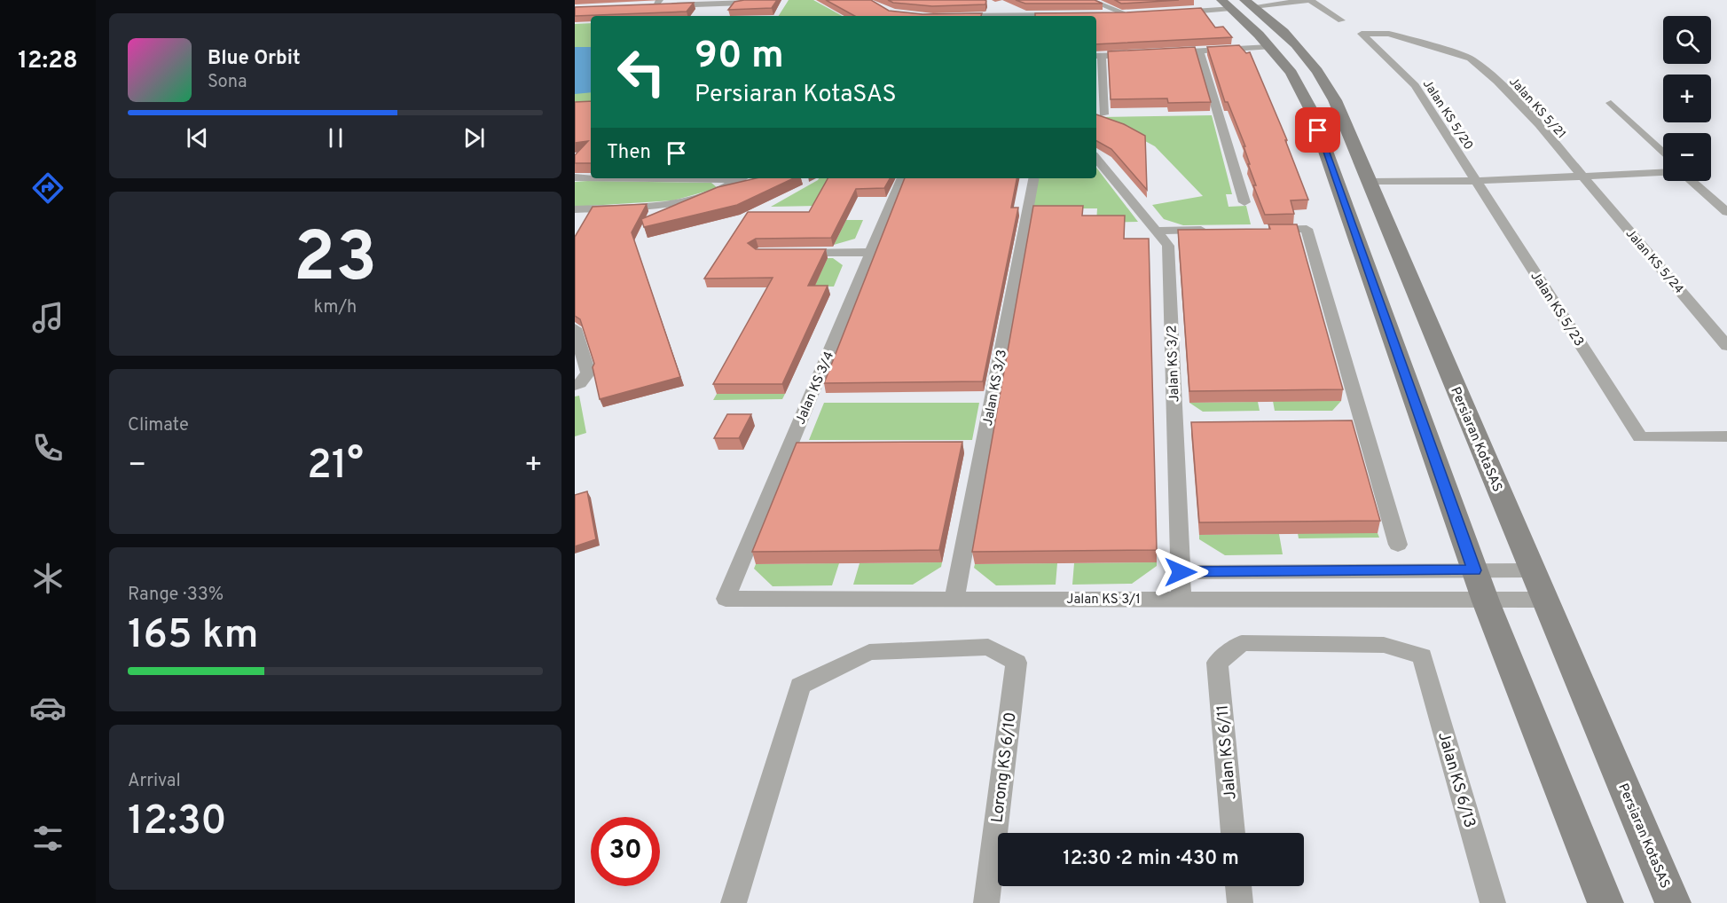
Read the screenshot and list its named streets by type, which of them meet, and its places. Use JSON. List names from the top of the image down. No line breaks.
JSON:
{"streets":{"street":["Jalan KS 5/21","Jalan KS 5/20","Jalan KS 5/24","Jalan KS 5/23","Jalan KS 3/2","Jalan KS 3/4","Jalan KS 3/3","Persiaran KotaSAS","Jalan KS 3/1","Jalan KS 6/11","Lorong KS 6/10","Jalan KS 6/13"]},"crossings":[["Jalan KS 5/21","Jalan KS 5/20"],["Jalan KS 5/21","Jalan KS 5/24"],["Jalan KS 5/20","Jalan KS 5/23"],["Jalan KS 3/2","Jalan KS 3/1"],["Jalan KS 3/4","Jalan KS 3/1"],["Jalan KS 3/3","Jalan KS 3/1"],["Persiaran KotaSAS","Jalan KS 3/1"],["Jalan KS 6/11","Jalan KS 6/13"]],"page":{"tabs":"12:28","map_buttons":["+","−"],"turn":["90 m","Persiaran KotaSAS"],"song":["Blue Orbit","Sona"],"then":"Then","tile":[["23","km/h"],"Climate",["Range · 33%","165 km"],["Arrival","12:30"]],"heat":["−","21°","+"],"limit":"30","trip":"12:30 · 2 min · 430 m"}}
